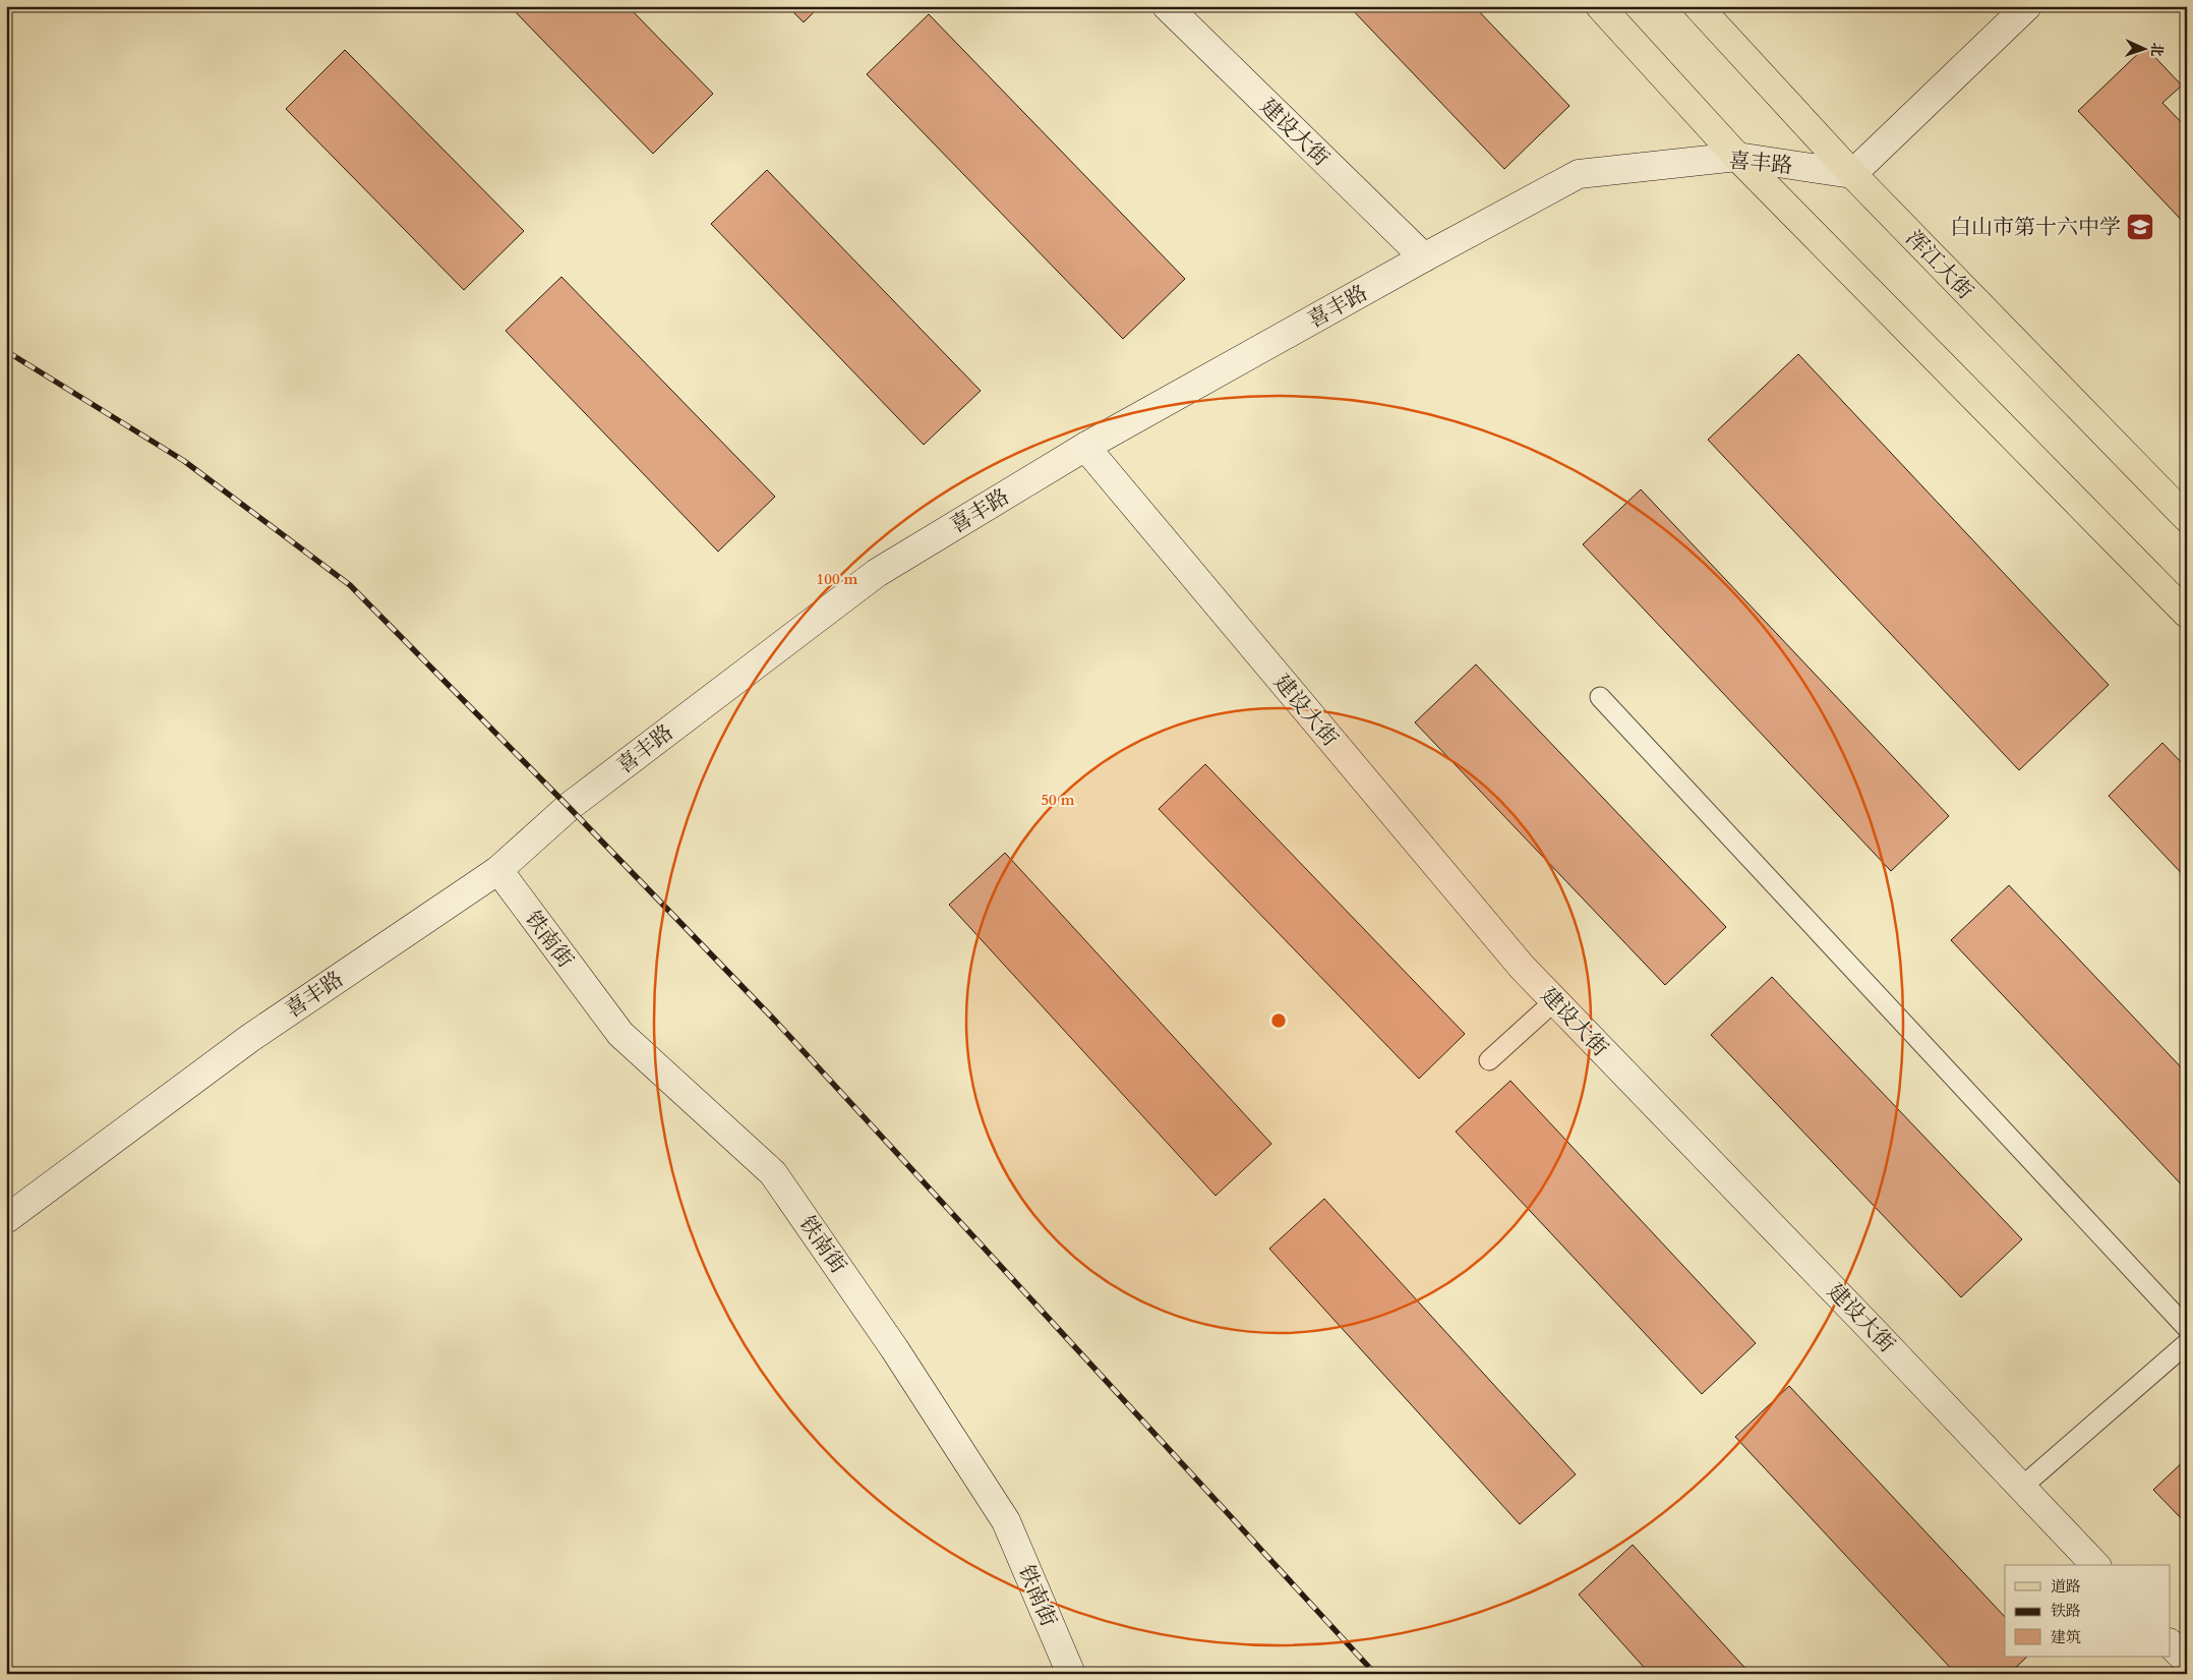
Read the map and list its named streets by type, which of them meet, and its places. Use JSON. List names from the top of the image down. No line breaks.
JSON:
{"streets":{"main road":["浑江大街"],"street":["建设大街","喜丰路","铁南街"]},"crossings":[["建设大街","喜丰路"],["喜丰路","浑江大街"],["喜丰路","铁南街"]],"places":{"school or university":["白山市第十六中学"]},"legend":["道路","铁路","建筑"],"north":"right","rings":["100 m","50 m"]}
